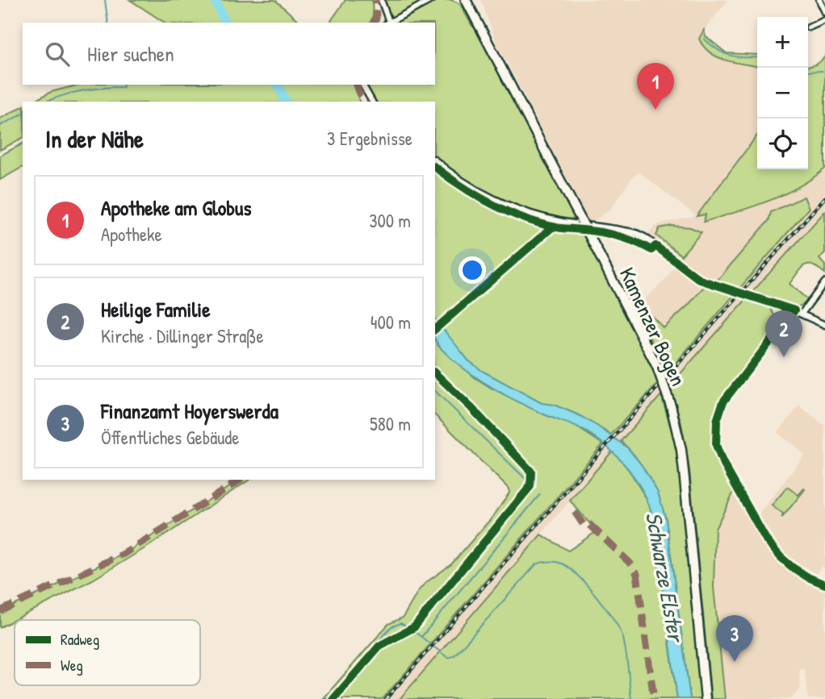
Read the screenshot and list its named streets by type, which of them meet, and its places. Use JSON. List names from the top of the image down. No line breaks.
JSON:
{"streets":{"main road":["Kamenzer Bogen"]},"water":["Schwarze Elster"],"legend":["Radweg","Weg"],"page":{"map_buttons":["+","−"],"search":"Hier suchen","pins":["1","2","3"],"heading":["In der Nähe","3 Ergebnisse"],"list":[{"mark":"1","name":"Apotheke am Globus","note":"Apotheke","value":"300 m"},{"mark":"2","name":"Heilige Familie","note":"Kirche · Dillinger Straße","value":"400 m"},{"mark":"3","name":"Finanzamt Hoyerswerda","note":"Öffentliches Gebäude","value":"580 m"}]}}
